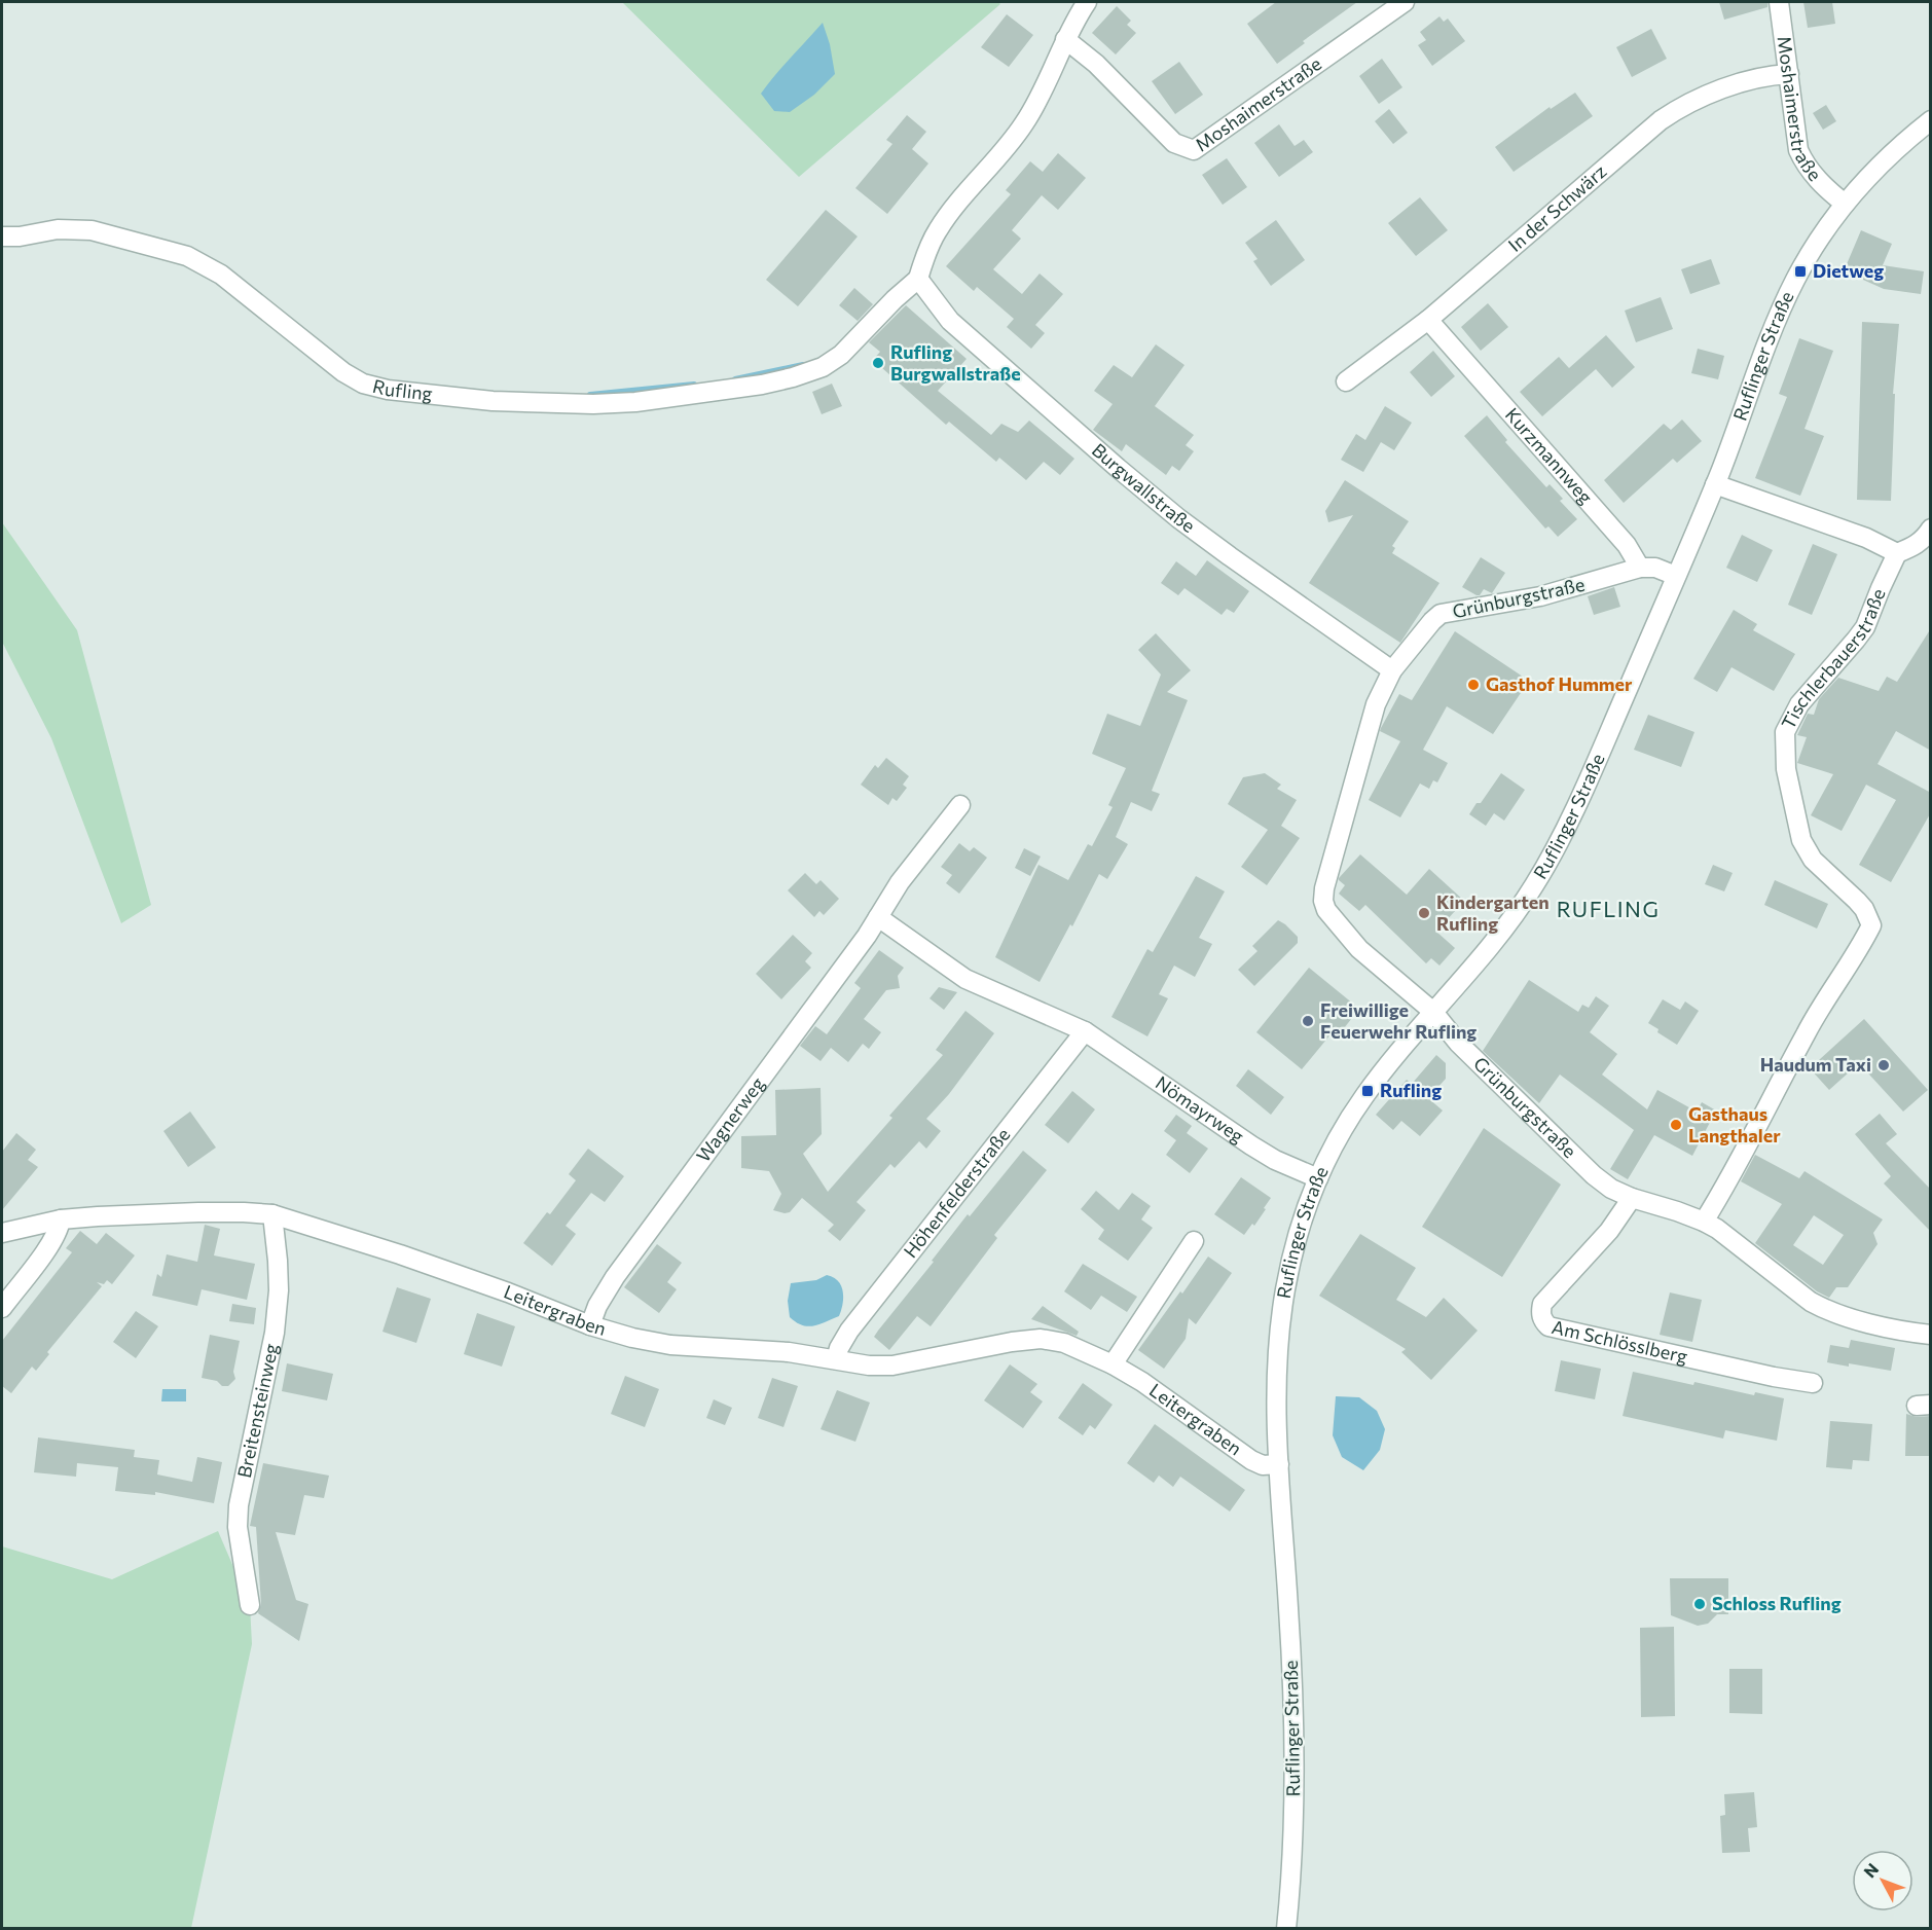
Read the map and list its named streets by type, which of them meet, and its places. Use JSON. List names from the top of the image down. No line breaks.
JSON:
{"streets":{"street":["Moshaimerstraße","In der Schwärz","Ruflinger Straße","Rufling","Kurzmannweg","Burgwallstraße","Grünburgstraße","Tischlerbauerstraße","Nömayrweg","Wagnerweg","Höhenfelderstraße","Leitergraben","Am Schlösslberg","Breitensteinweg"]},"crossings":[["Moshaimerstraße","In der Schwärz"],["Moshaimerstraße","Ruflinger Straße"],["In der Schwärz","Kurzmannweg"],["Ruflinger Straße","Grünburgstraße"],["Ruflinger Straße","Nömayrweg"],["Ruflinger Straße","Leitergraben"],["Rufling","Burgwallstraße"],["Kurzmannweg","Grünburgstraße"],["Burgwallstraße","Grünburgstraße"],["Grünburgstraße","Tischlerbauerstraße"],["Grünburgstraße","Am Schlösslberg"],["Nömayrweg","Höhenfelderstraße"],["Wagnerweg","Leitergraben"],["Höhenfelderstraße","Leitergraben"],["Leitergraben","Breitensteinweg"]],"districts":["RUFLING"],"places":{"transit":["Dietweg","Rufling"],"other":["Rufling Burgwallstraße","Gasthof Hummer","Kindergarten Rufling","Freiwillige Feuerwehr Rufling","Haudum Taxi","Gasthaus Langthaler","Schloss Rufling"]},"north":"top left"}
